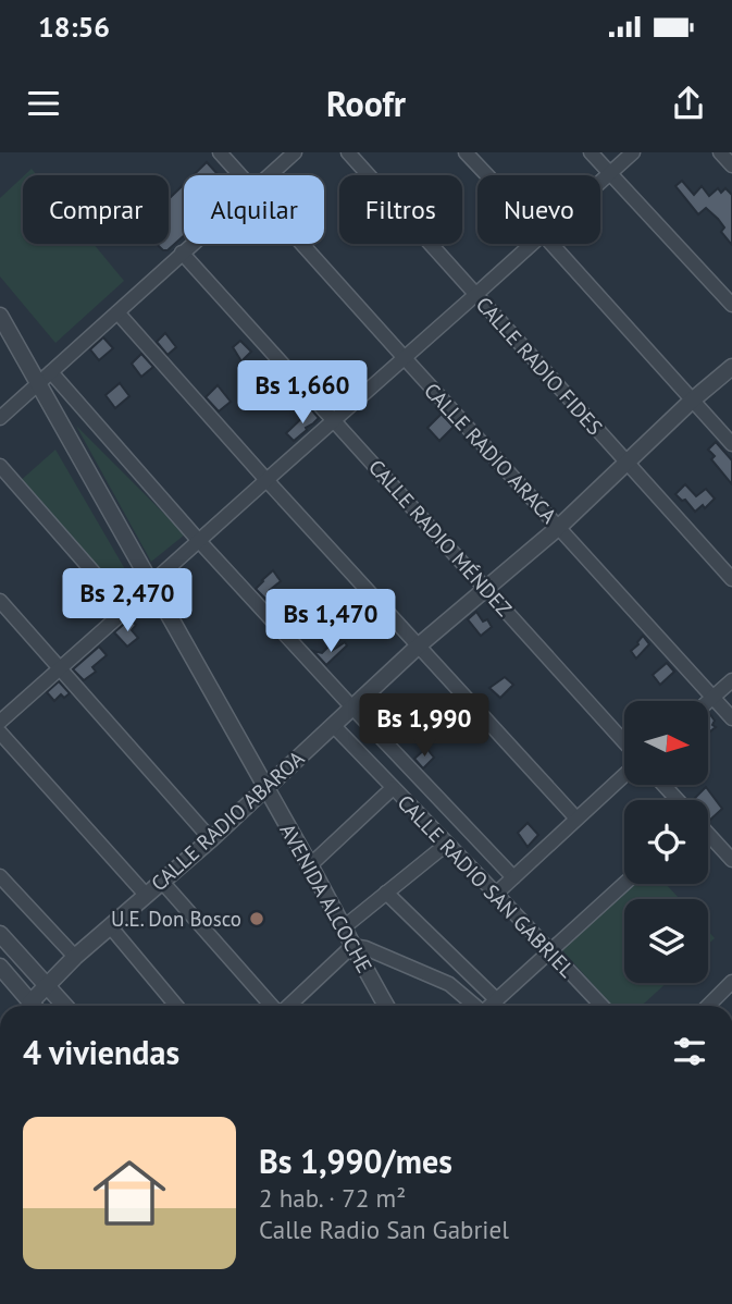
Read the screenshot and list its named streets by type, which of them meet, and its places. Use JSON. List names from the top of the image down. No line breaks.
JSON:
{"streets":{"street":["CALLE RADIO FIDES","CALLE RADIO ARACA","CALLE RADIO MÉNDEZ","CALLE RADIO ABAROA","CALLE RADIO SAN GABRIEL","AVENIDA ALCOCHE"]},"crossings":[["CALLE RADIO FIDES","CALLE RADIO ABAROA"],["CALLE RADIO ARACA","CALLE RADIO ABAROA"],["CALLE RADIO MÉNDEZ","CALLE RADIO ABAROA"],["CALLE RADIO ABAROA","CALLE RADIO SAN GABRIEL"],["CALLE RADIO ABAROA","AVENIDA ALCOCHE"]],"places":["U.E. Don Bosco"],"north":"right","page":{"status":"18:56","header":"Roofr","chip":["Comprar","Alquilar","Filtros","Nuevo"],"price":["Bs 1,660","Bs 2,470","Bs 1,470","Bs 1,990"],"heading":"4 viviendas","list":[{"name":"Bs 1,990/mes","note":"2 hab. · 72 m² · Calle Radio San Gabriel"}]}}
